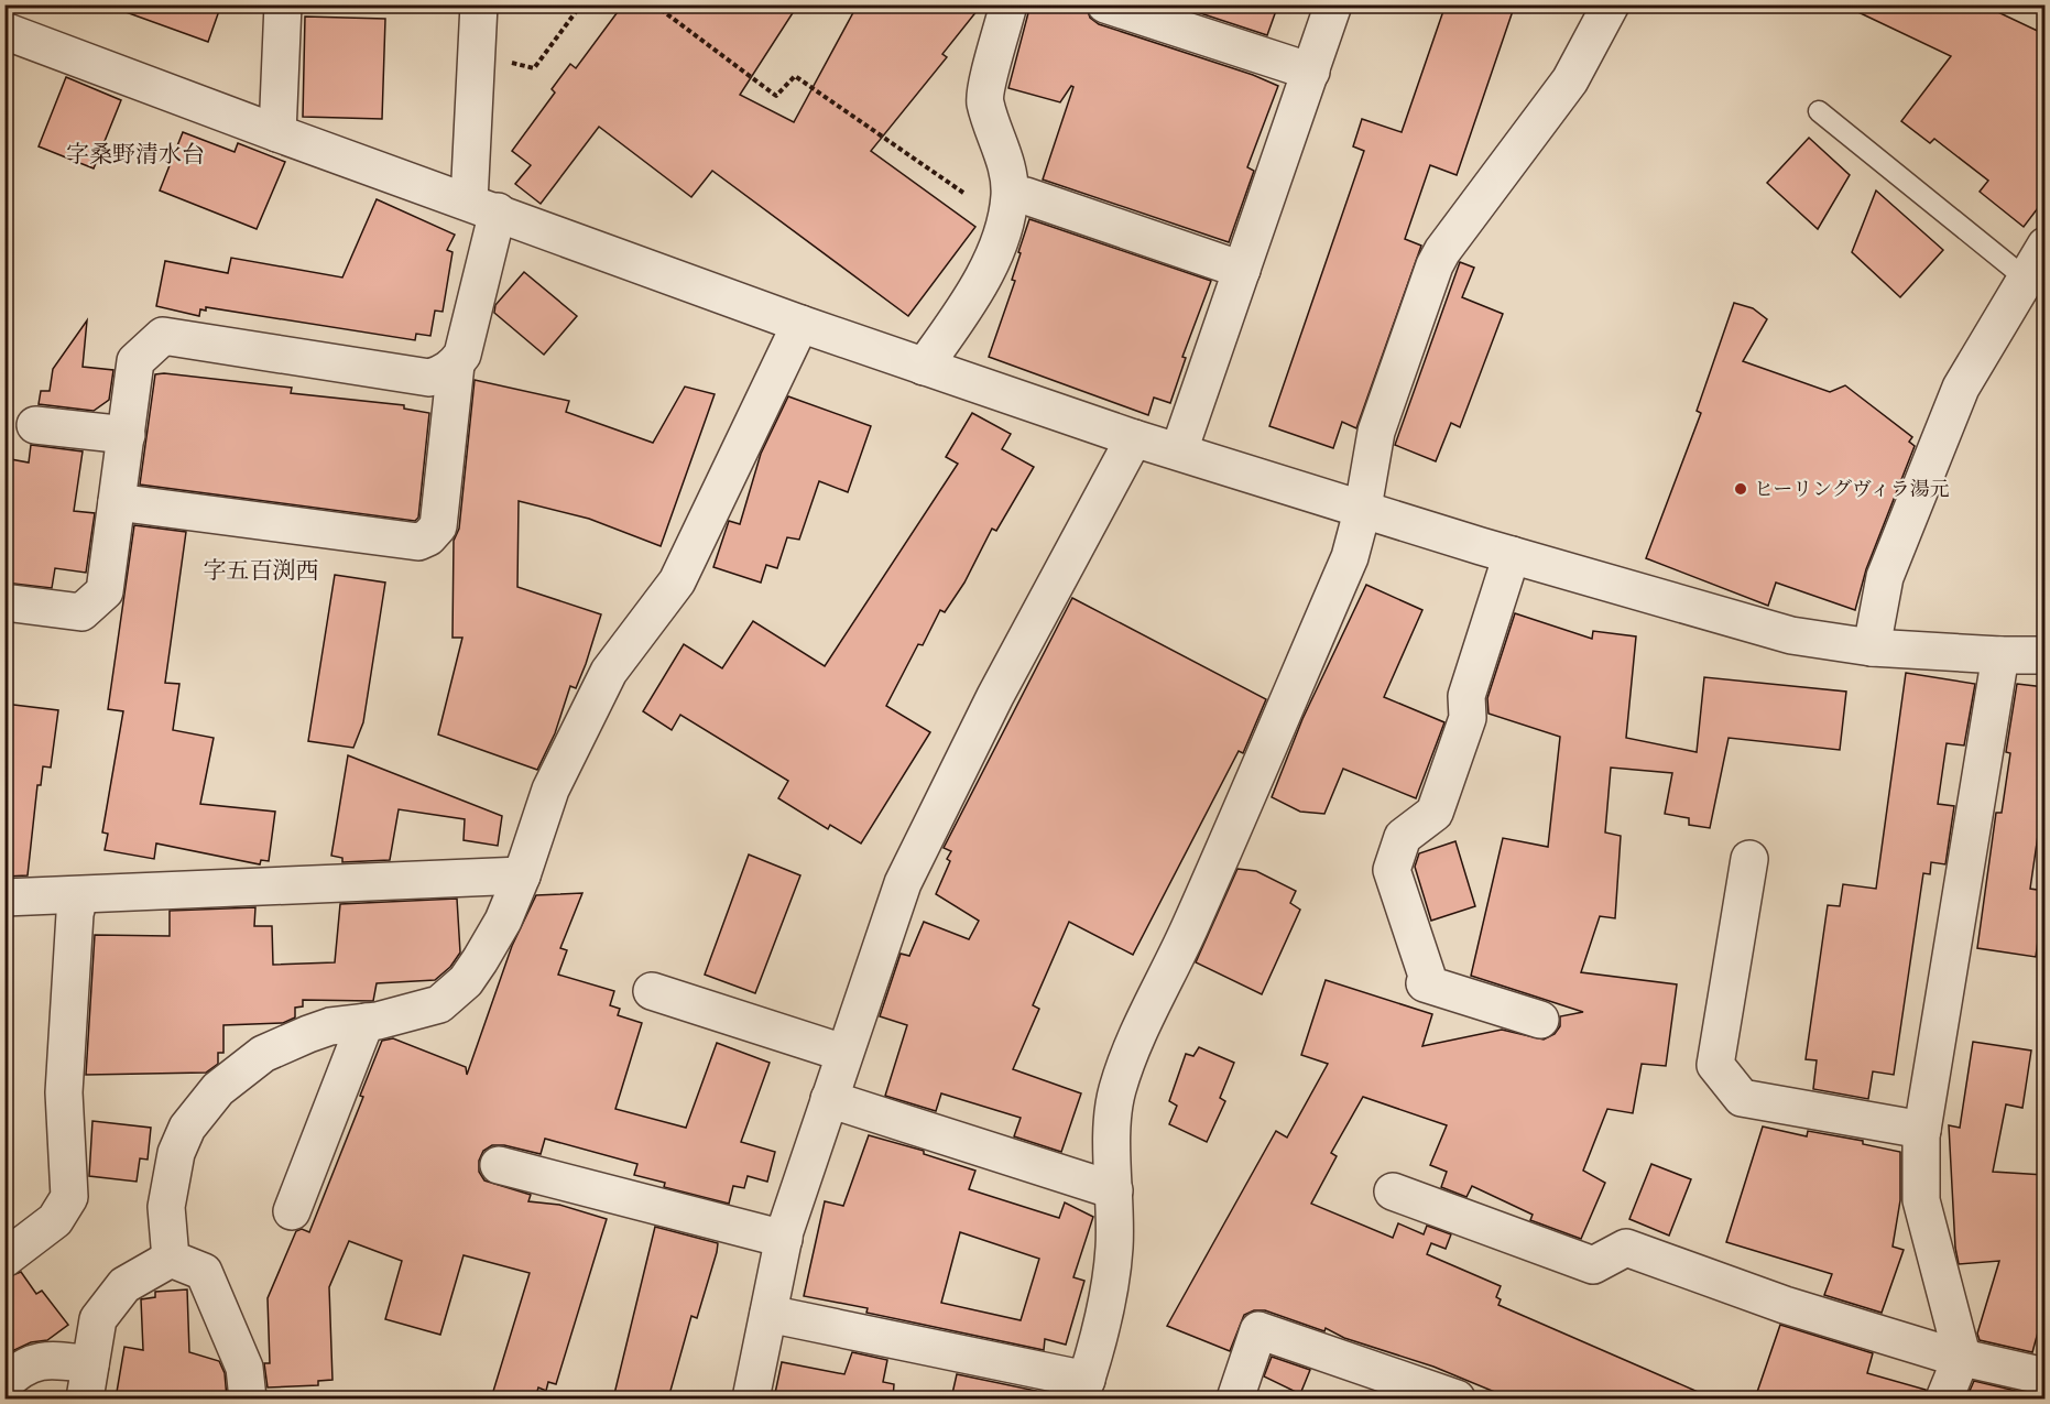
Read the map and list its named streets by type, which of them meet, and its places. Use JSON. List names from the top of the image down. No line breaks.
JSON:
{"districts":["字桑野清水台","字五百渕西"],"places":["ヒーリングヴィラ湯元"]}
